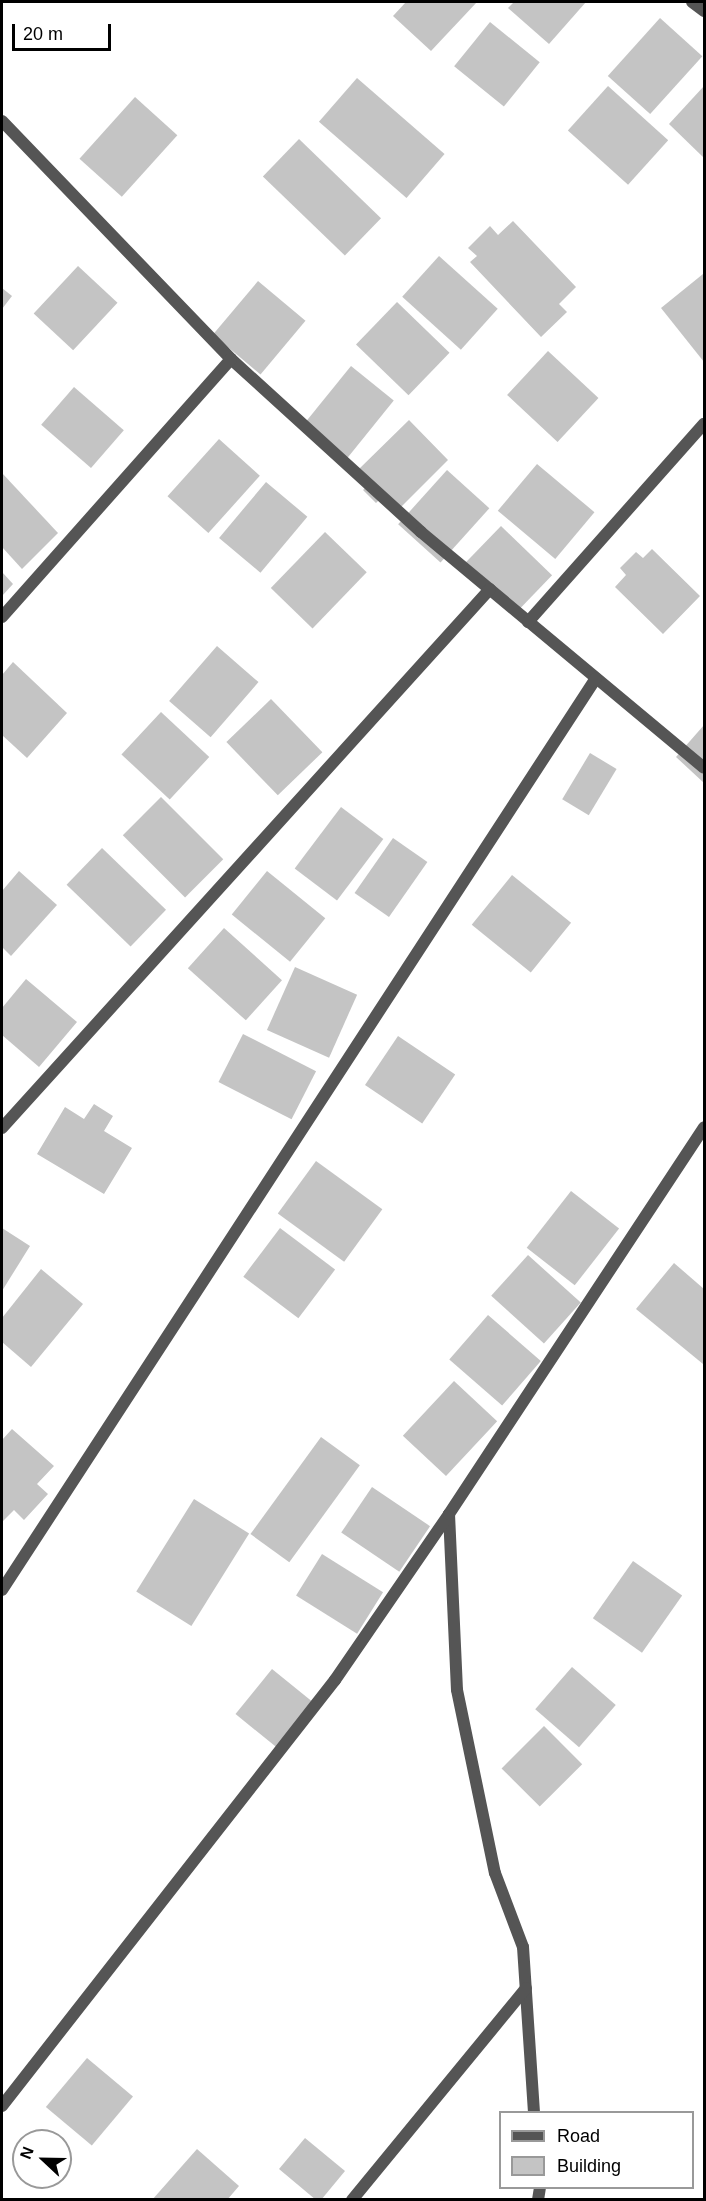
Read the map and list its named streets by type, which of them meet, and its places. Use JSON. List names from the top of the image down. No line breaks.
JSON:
{"legend":["Road","Building"],"scale_bar":"20 m","north":"left"}
